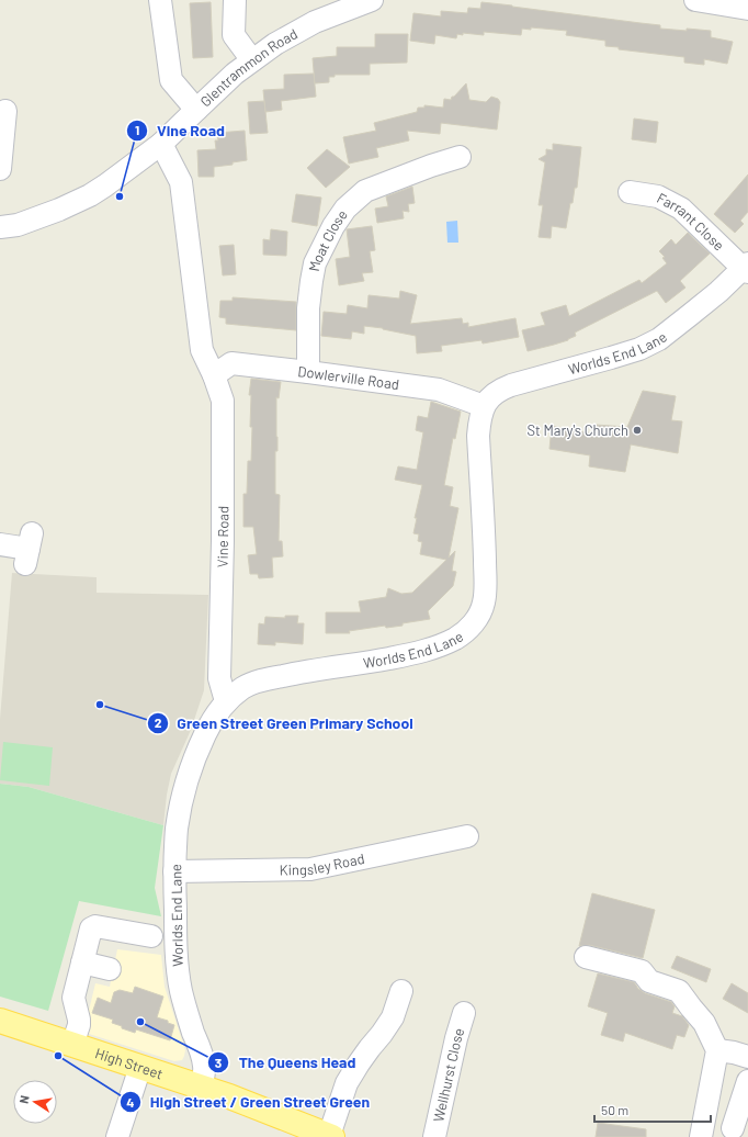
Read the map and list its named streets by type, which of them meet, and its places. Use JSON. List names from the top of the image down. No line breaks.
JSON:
{"streets":{"main road":["High Street"],"street":["Glentrammon Road","Farrant Close","Moat Close","Worlds End Lane","Dowlerville Road","Vine Road","Kingsley Road","Wellhurst Close"]},"crossings":[["Glentrammon Road","Vine Road"],["Farrant Close","Worlds End Lane"],["Moat Close","Dowlerville Road"],["Worlds End Lane","Dowlerville Road"],["Worlds End Lane","Vine Road"],["Worlds End Lane","Kingsley Road"],["Worlds End Lane","High Street"],["Dowlerville Road","Vine Road"]],"places":["Vine Road","St Mary's Church","Green Street Green Primary School","The Queens Head","High Street / Green Street Green"],"scale_bar":"50 m","north":"left"}
